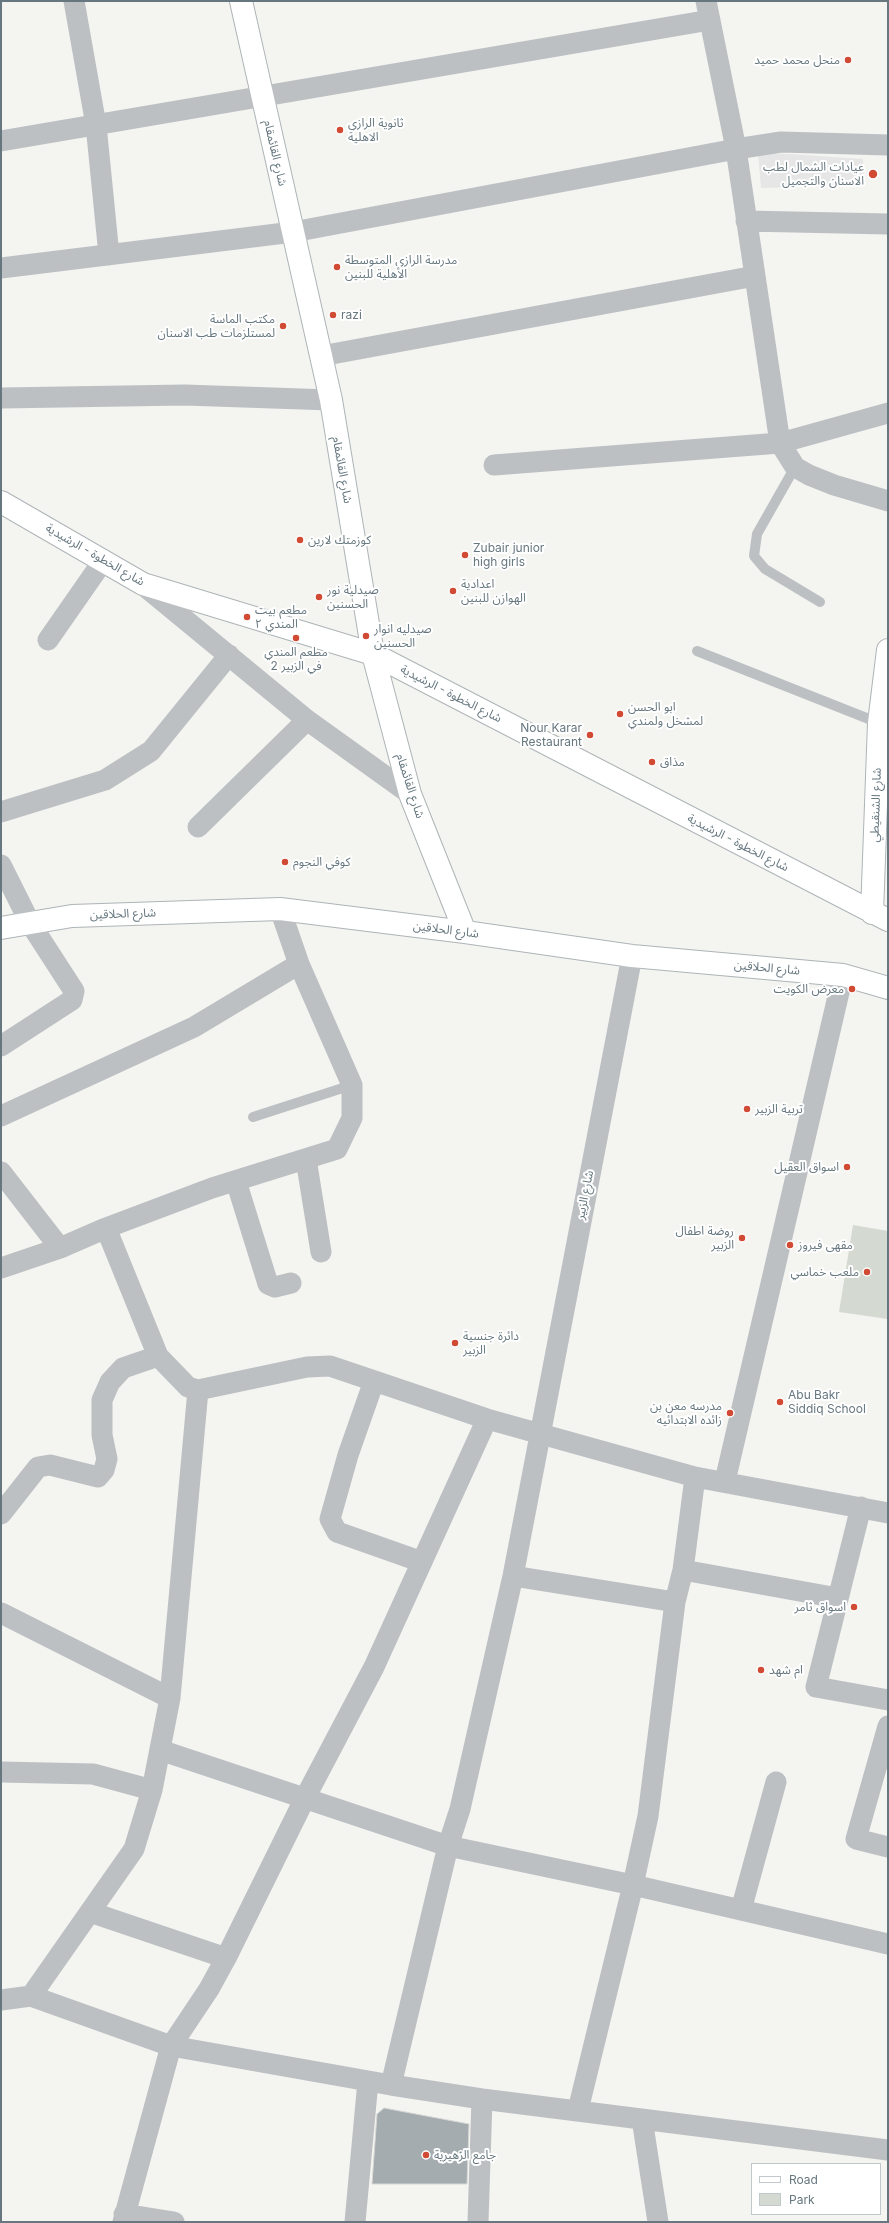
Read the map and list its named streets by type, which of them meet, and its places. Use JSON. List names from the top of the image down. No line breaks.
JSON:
{"streets":{"main road":["شارع القائمقام","شارع الخطوة - الرشيدية","شارع الشنقيطي","شارع الحلاقين"],"street":["شارع الزبير"]},"crossings":[["شارع القائمقام","شارع الخطوة - الرشيدية"],["شارع القائمقام","شارع الحلاقين"],["شارع الخطوة - الرشيدية","شارع الشنقيطي"],["شارع الحلاقين","شارع الزبير"]],"places":["منحل محمد حميد","ثانوية الرازي الاهلية","عيادات الشمال لطب الاسنان والتجميل","مدرسة الرازي المتوسطة الأهلية للبنين","razi","مكتب الماسة لمستلزمات طب الاسنان","كوزمتك لارين","Zubair junior high girls","اعدادية الهوازن للبنين","صيدلية نور الحسنين","مطعم بيت المندي ٢","صيدليه انوار الحسنين","مطعم المندي 2 في الزبير","ابو الحسن لمشخل ولمندي","Nour Karar Restaurant","مذاق","كوفي النجوم","معرض الكويت","تربية الزبير","اسواق العقيل","روضة اطفال الزبير","مقهى فيروز","ملعب خماسي","دائرة جنسية الزبير","Abu Bakr Siddiq School","مدرسه معن بن زائده الابتدائيه","اسواق ثامر","ام شهد","جامع الزهيرية"],"legend":["Road","Park"]}
